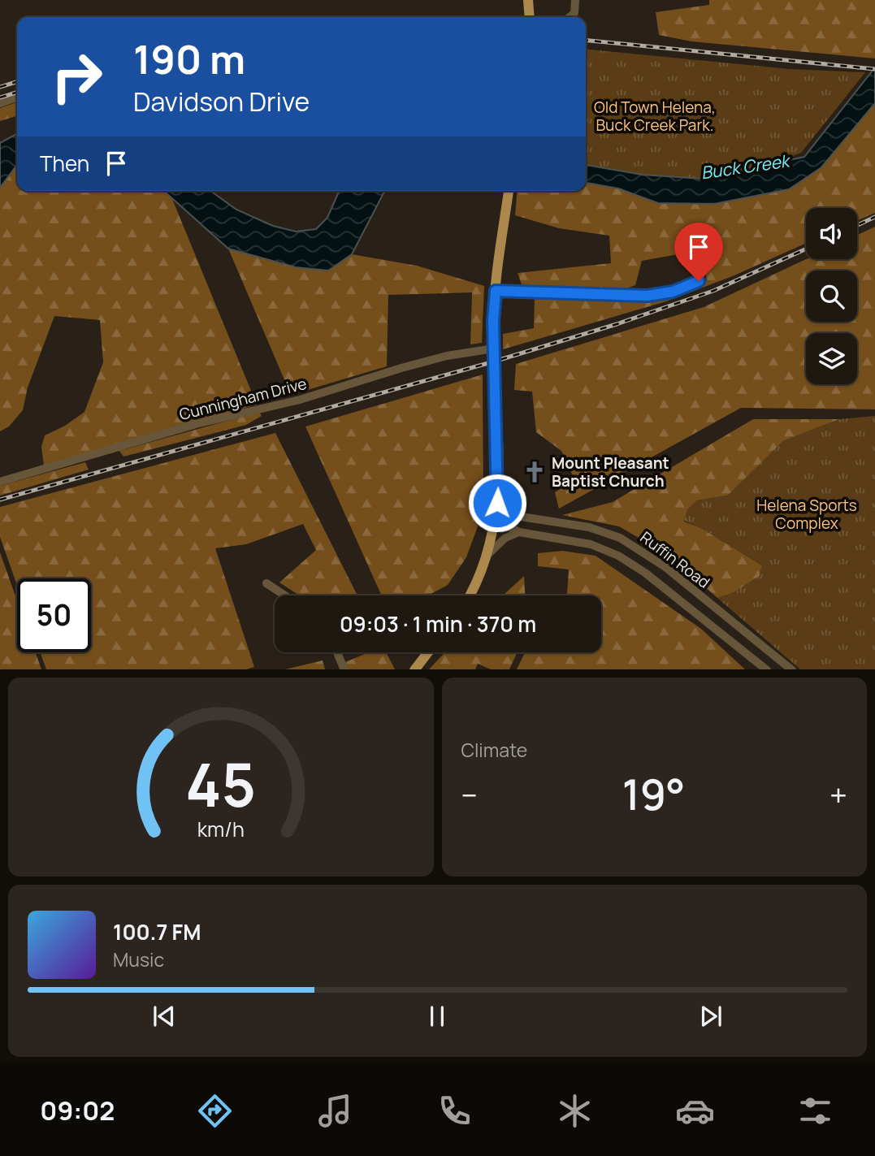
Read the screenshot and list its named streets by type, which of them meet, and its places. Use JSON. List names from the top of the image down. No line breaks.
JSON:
{"streets":{"street":["Cunningham Drive","Ruffin Road"]},"water":["Buck Creek"],"parks":["Old Town Helena, Buck Creek Park.","Helena Sports Complex"],"places":{"church":["Mount Pleasant Baptist Church"]},"page":{"turn":["190 m","Davidson Drive"],"then":"Then","limit":"50","trip":"09:03 · 1 min · 370 m","tile":"Climate","heat":["−","19°","+"],"song":["100.7 FM","Music"],"tabs":"09:02","gauge":["45","km/h"]}}
